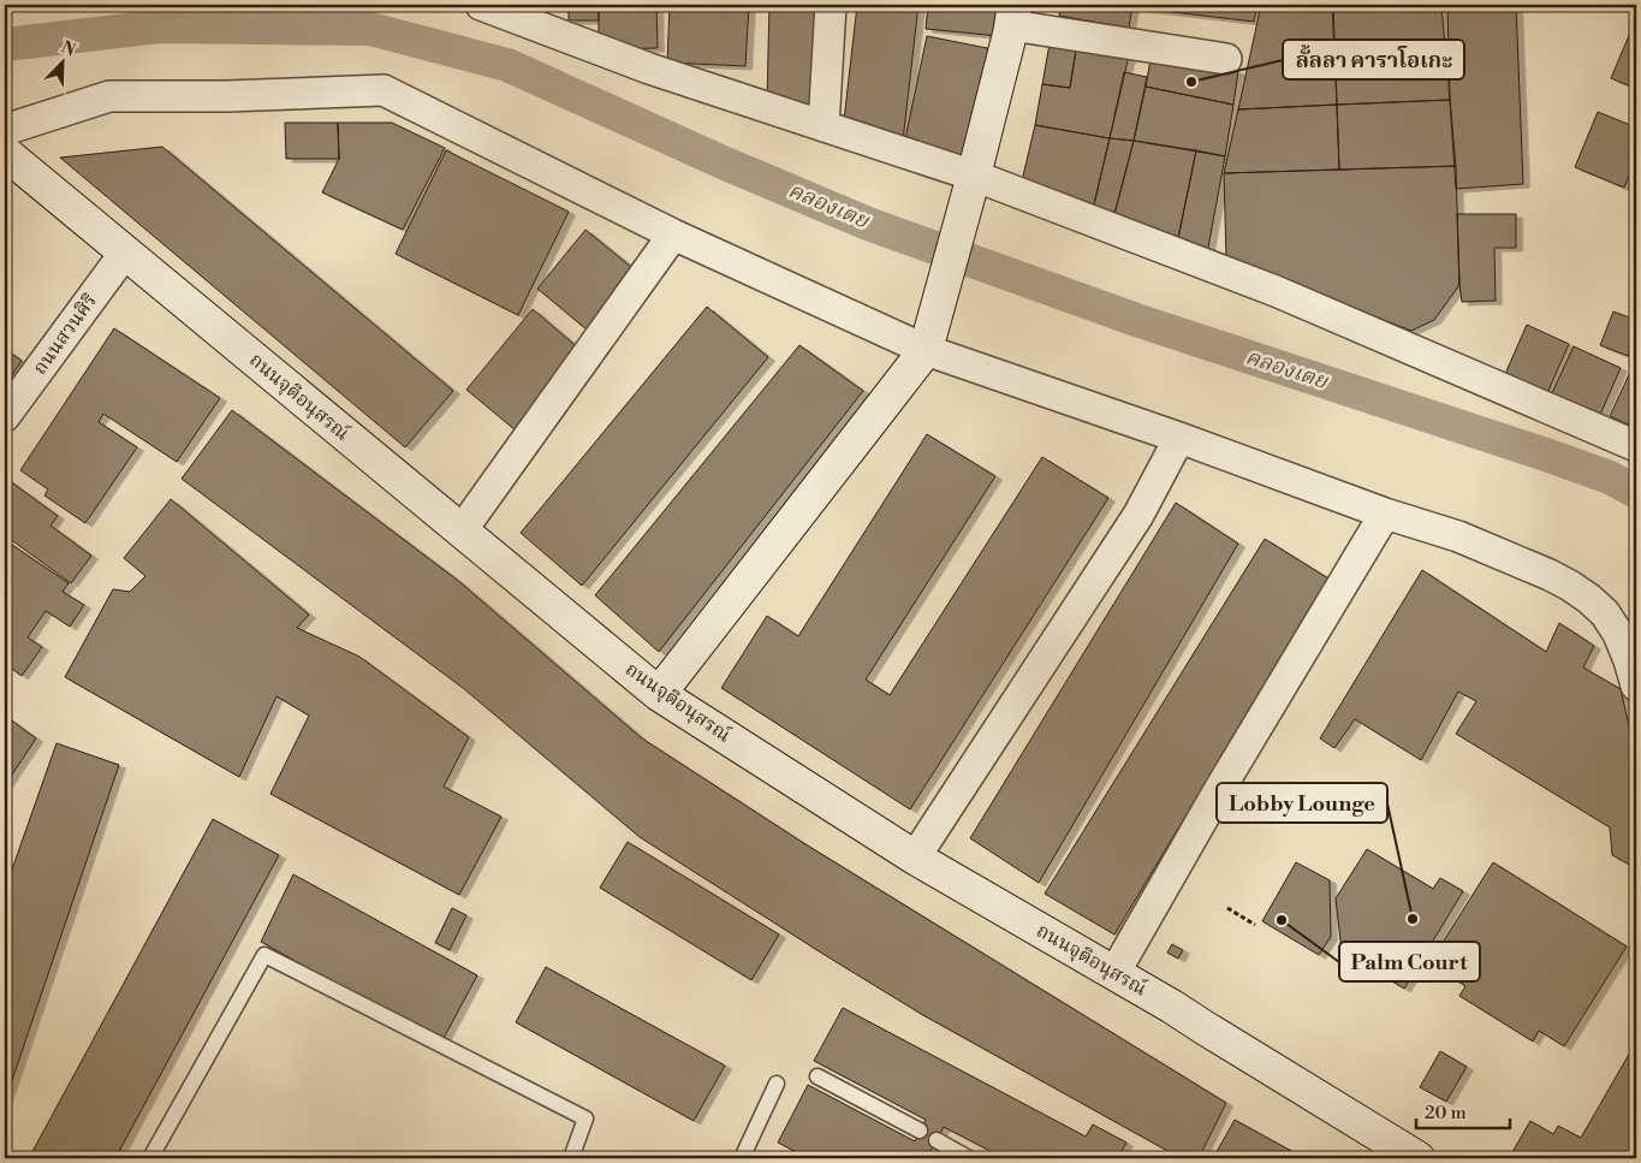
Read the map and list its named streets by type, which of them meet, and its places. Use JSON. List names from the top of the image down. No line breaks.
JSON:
{"streets":{"street":["ถนนสวนศิริ","ถนนจุติอนุสรณ์"]},"crossings":[["ถนนสวนศิริ","ถนนจุติอนุสรณ์"]],"water":["คลองเตย"],"places":["ลั้ลลา คาราโอเกะ","Lobby Lounge","Palm Court"],"scale_bar":"20 m","north":"top right"}
